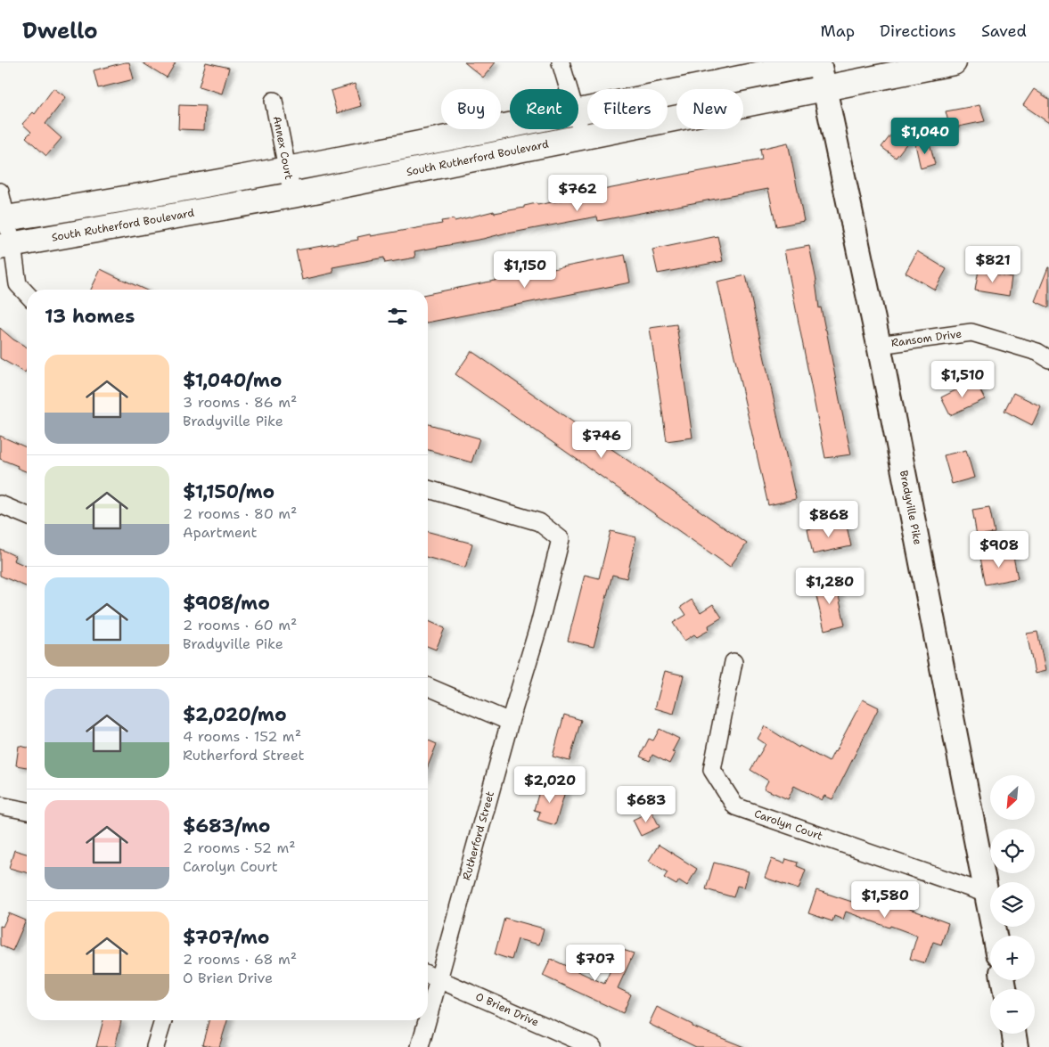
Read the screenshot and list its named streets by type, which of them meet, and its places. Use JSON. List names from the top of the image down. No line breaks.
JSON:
{"streets":{"highway":["South Rutherford Boulevard"],"main road":["Bradyville Pike"],"street":["Annex Court","Ransom Drive","Carolyn Court","Rutherford Street","O Brien Drive"]},"crossings":[["Annex Court","South Rutherford Boulevard"],["South Rutherford Boulevard","Bradyville Pike"],["Ransom Drive","Bradyville Pike"],["Bradyville Pike","Carolyn Court"],["Rutherford Street","O Brien Drive"]],"north":"bottom left","page":{"header":"Dwello","nav":["Map","Directions","Saved"],"chip":["Buy","Rent","Filters","New"],"price":["$1,040","$762","$821","$1,150","$1,510","$746","$868","$908","$1,280","$2,020","$683","$1,580","$707"],"heading":"13 homes","list":[{"name":"$1,040/mo","note":"3 rooms · 86 m² · Bradyville Pike"},{"name":"$1,150/mo","note":"2 rooms · 80 m² · Apartment"},{"name":"$908/mo","note":"2 rooms · 60 m² · Bradyville Pike"},{"name":"$2,020/mo","note":"4 rooms · 152 m² · Rutherford Street"},{"name":"$683/mo","note":"2 rooms · 52 m² · Carolyn Court"},{"name":"$707/mo","note":"2 rooms · 68 m² · O Brien Drive"}],"map_buttons":["+","−"]}}
